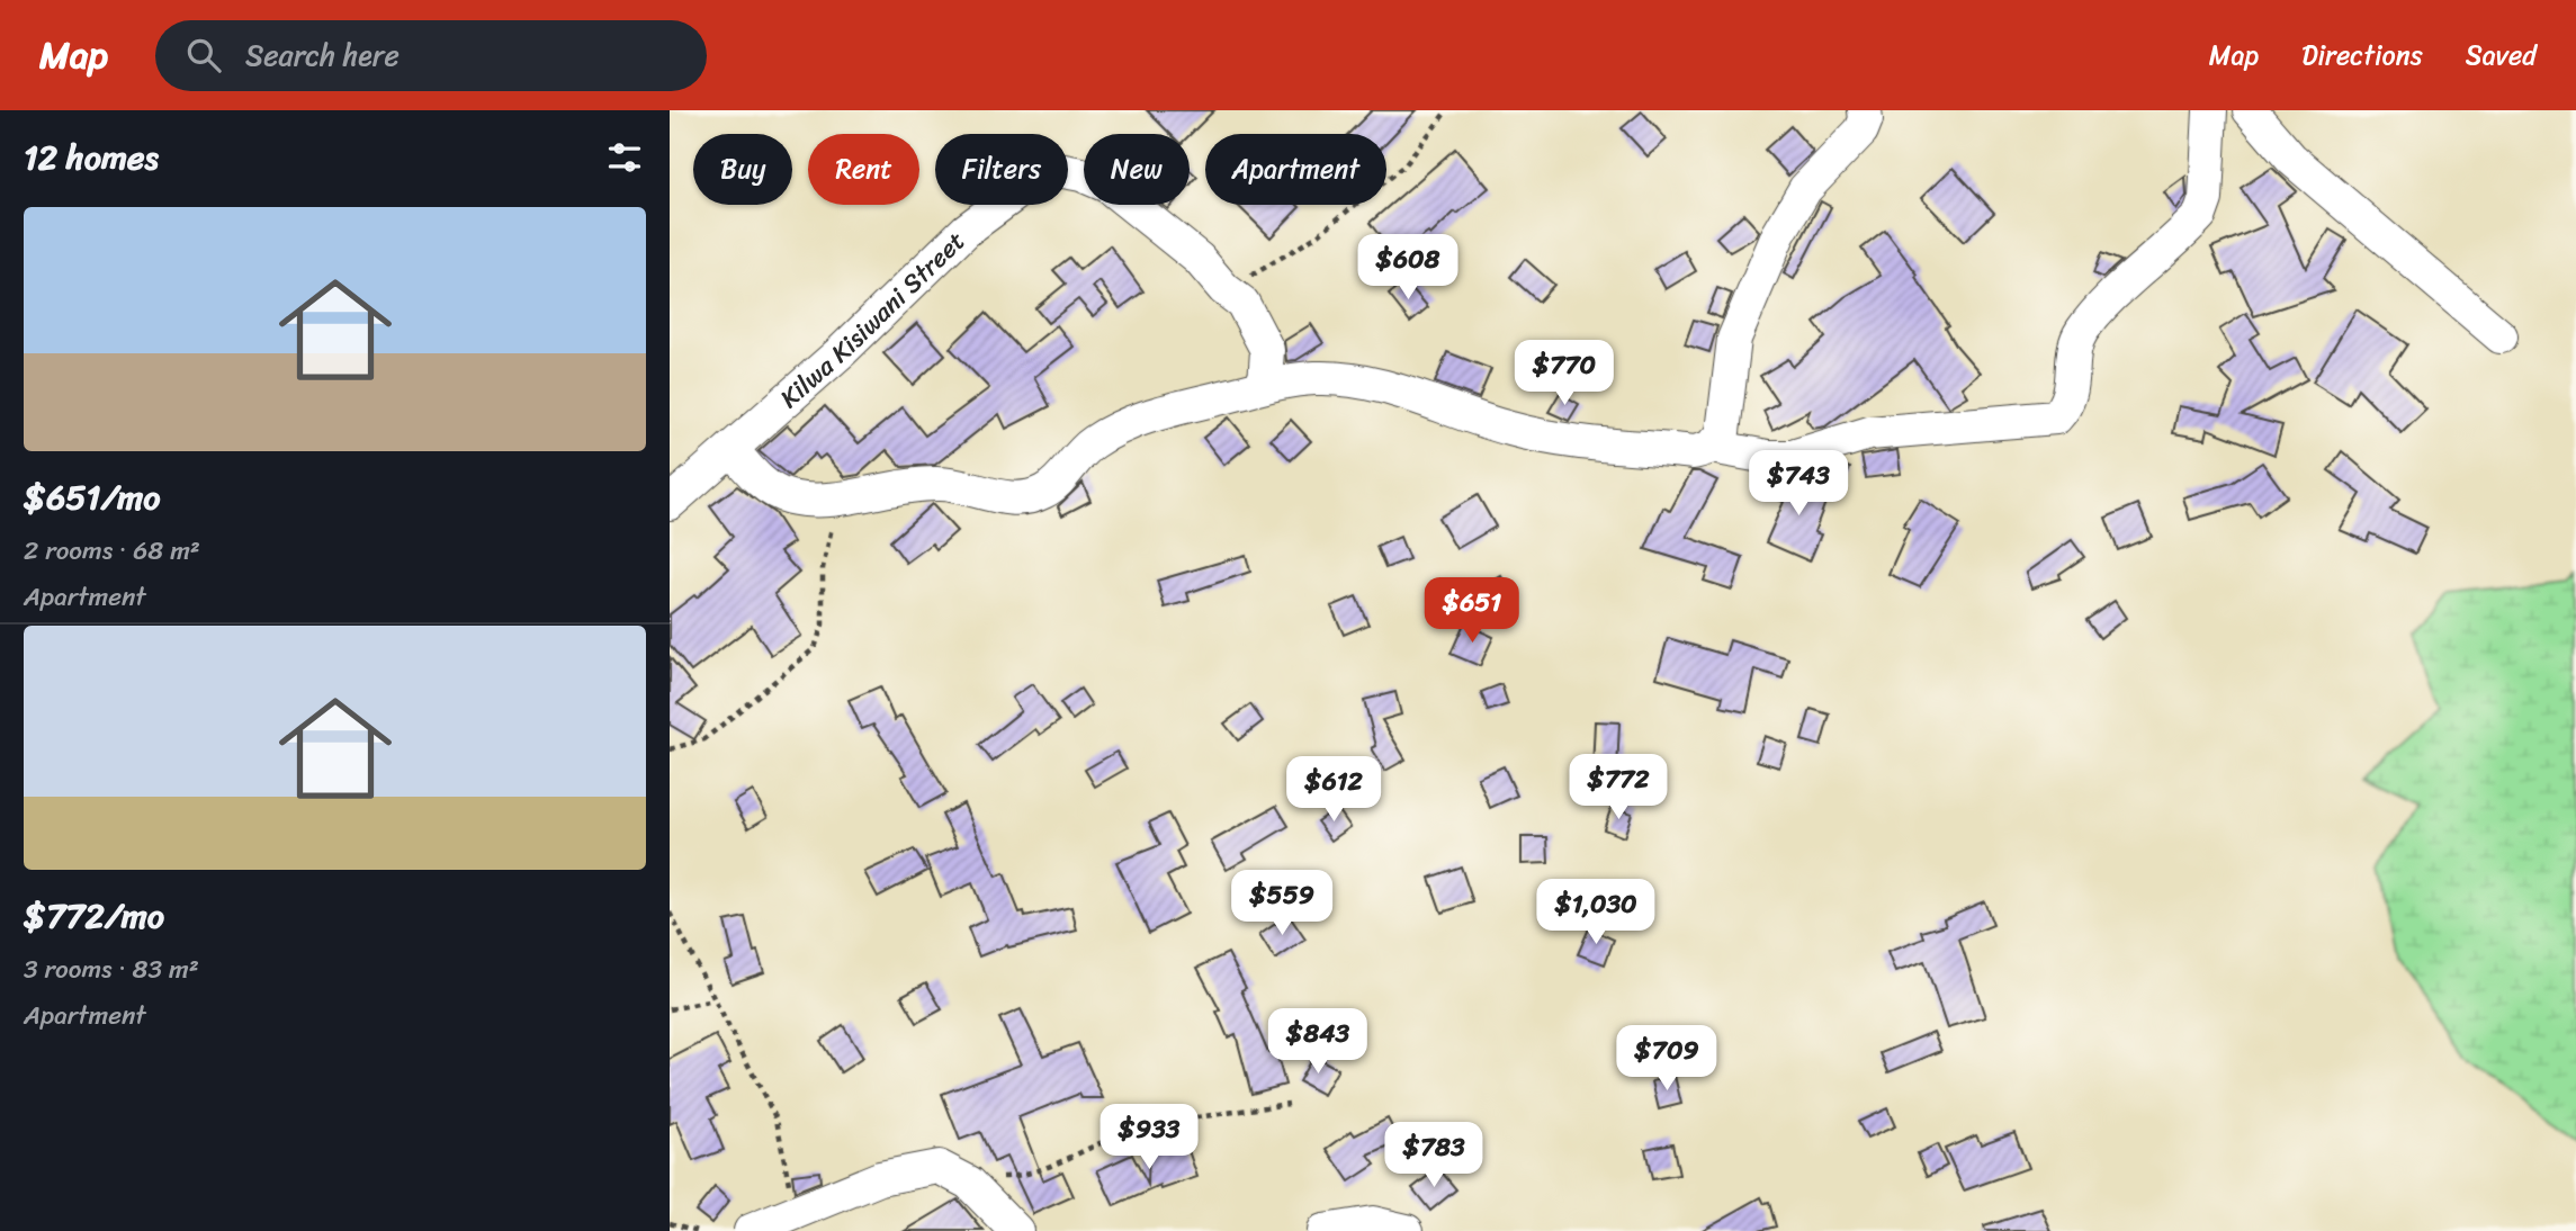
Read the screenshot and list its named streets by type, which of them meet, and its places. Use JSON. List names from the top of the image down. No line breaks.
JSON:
{"streets":{"street":["Kilwa Kisiwani Street"]},"page":{"header":"Map","search":"Search here","nav":["Map","Directions","Saved"],"heading":"12 homes","chip":["Buy","Rent","Filters","New","Apartment"],"list":[{"name":"$651/mo","note":"2 rooms · 68 m² · Apartment"},{"name":"$772/mo","note":"3 rooms · 83 m² · Apartment"}],"price":["$608","$770","$743","$651","$772","$612","$559","$1,030","$843","$709","$933","$783"]}}
